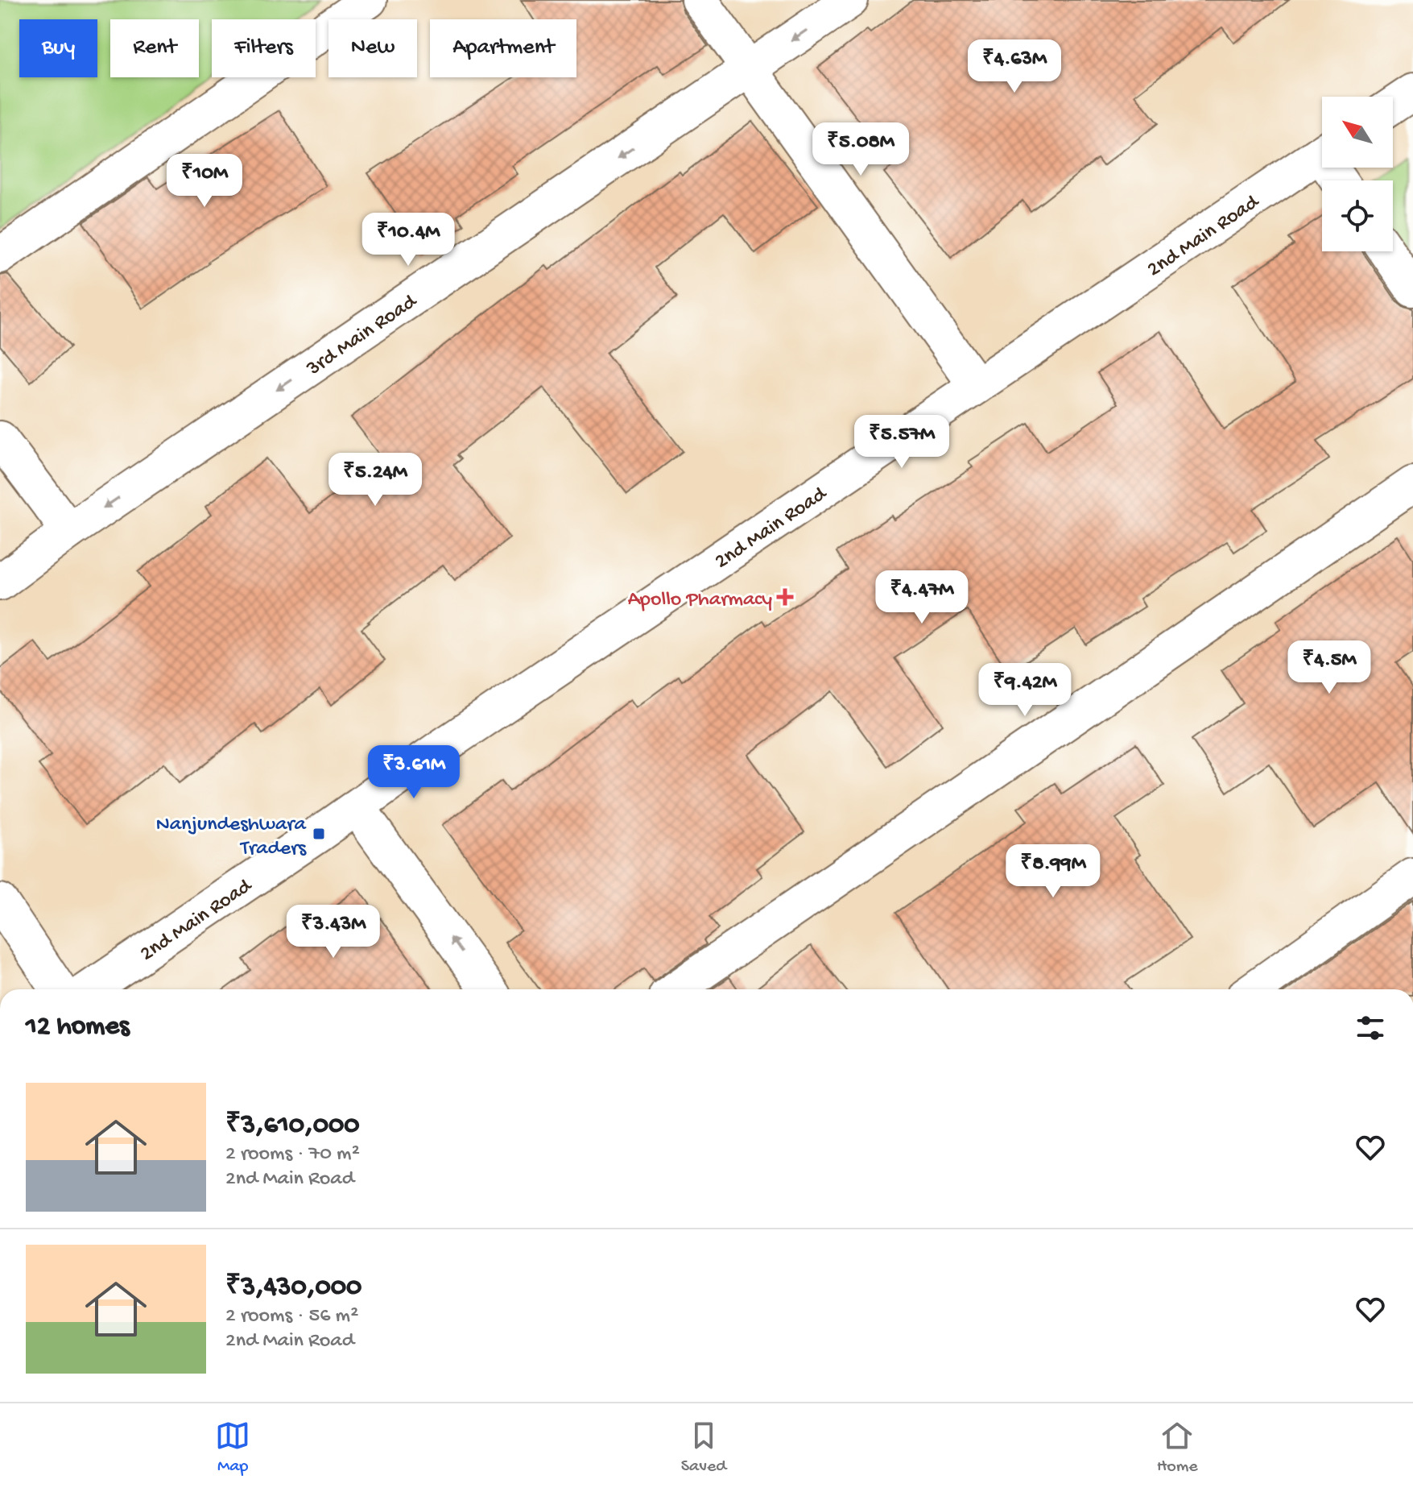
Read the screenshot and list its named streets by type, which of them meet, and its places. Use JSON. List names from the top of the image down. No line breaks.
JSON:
{"streets":{"street":["2nd Main Road","3rd Main Road"]},"places":{"health":["Apollo Pharmacy"],"transit":["Nanjundeshwara Traders"]},"north":"top left","page":{"chip":["Buy","Rent","Filters","New","Apartment"],"price":["₹4.63M","₹5.08M","₹10M","₹10.4M","₹5.57M","₹5.24M","₹4.47M","₹4.5M","₹9.42M","₹3.61M","₹8.99M","₹3.43M"],"heading":"12 homes","list":[{"name":"₹3,610,000","note":"2 rooms · 70 m² · 2nd Main Road"},{"name":"₹3,430,000","note":"2 rooms · 56 m² · 2nd Main Road"}],"tabs":["Map","Saved","Home"]}}
